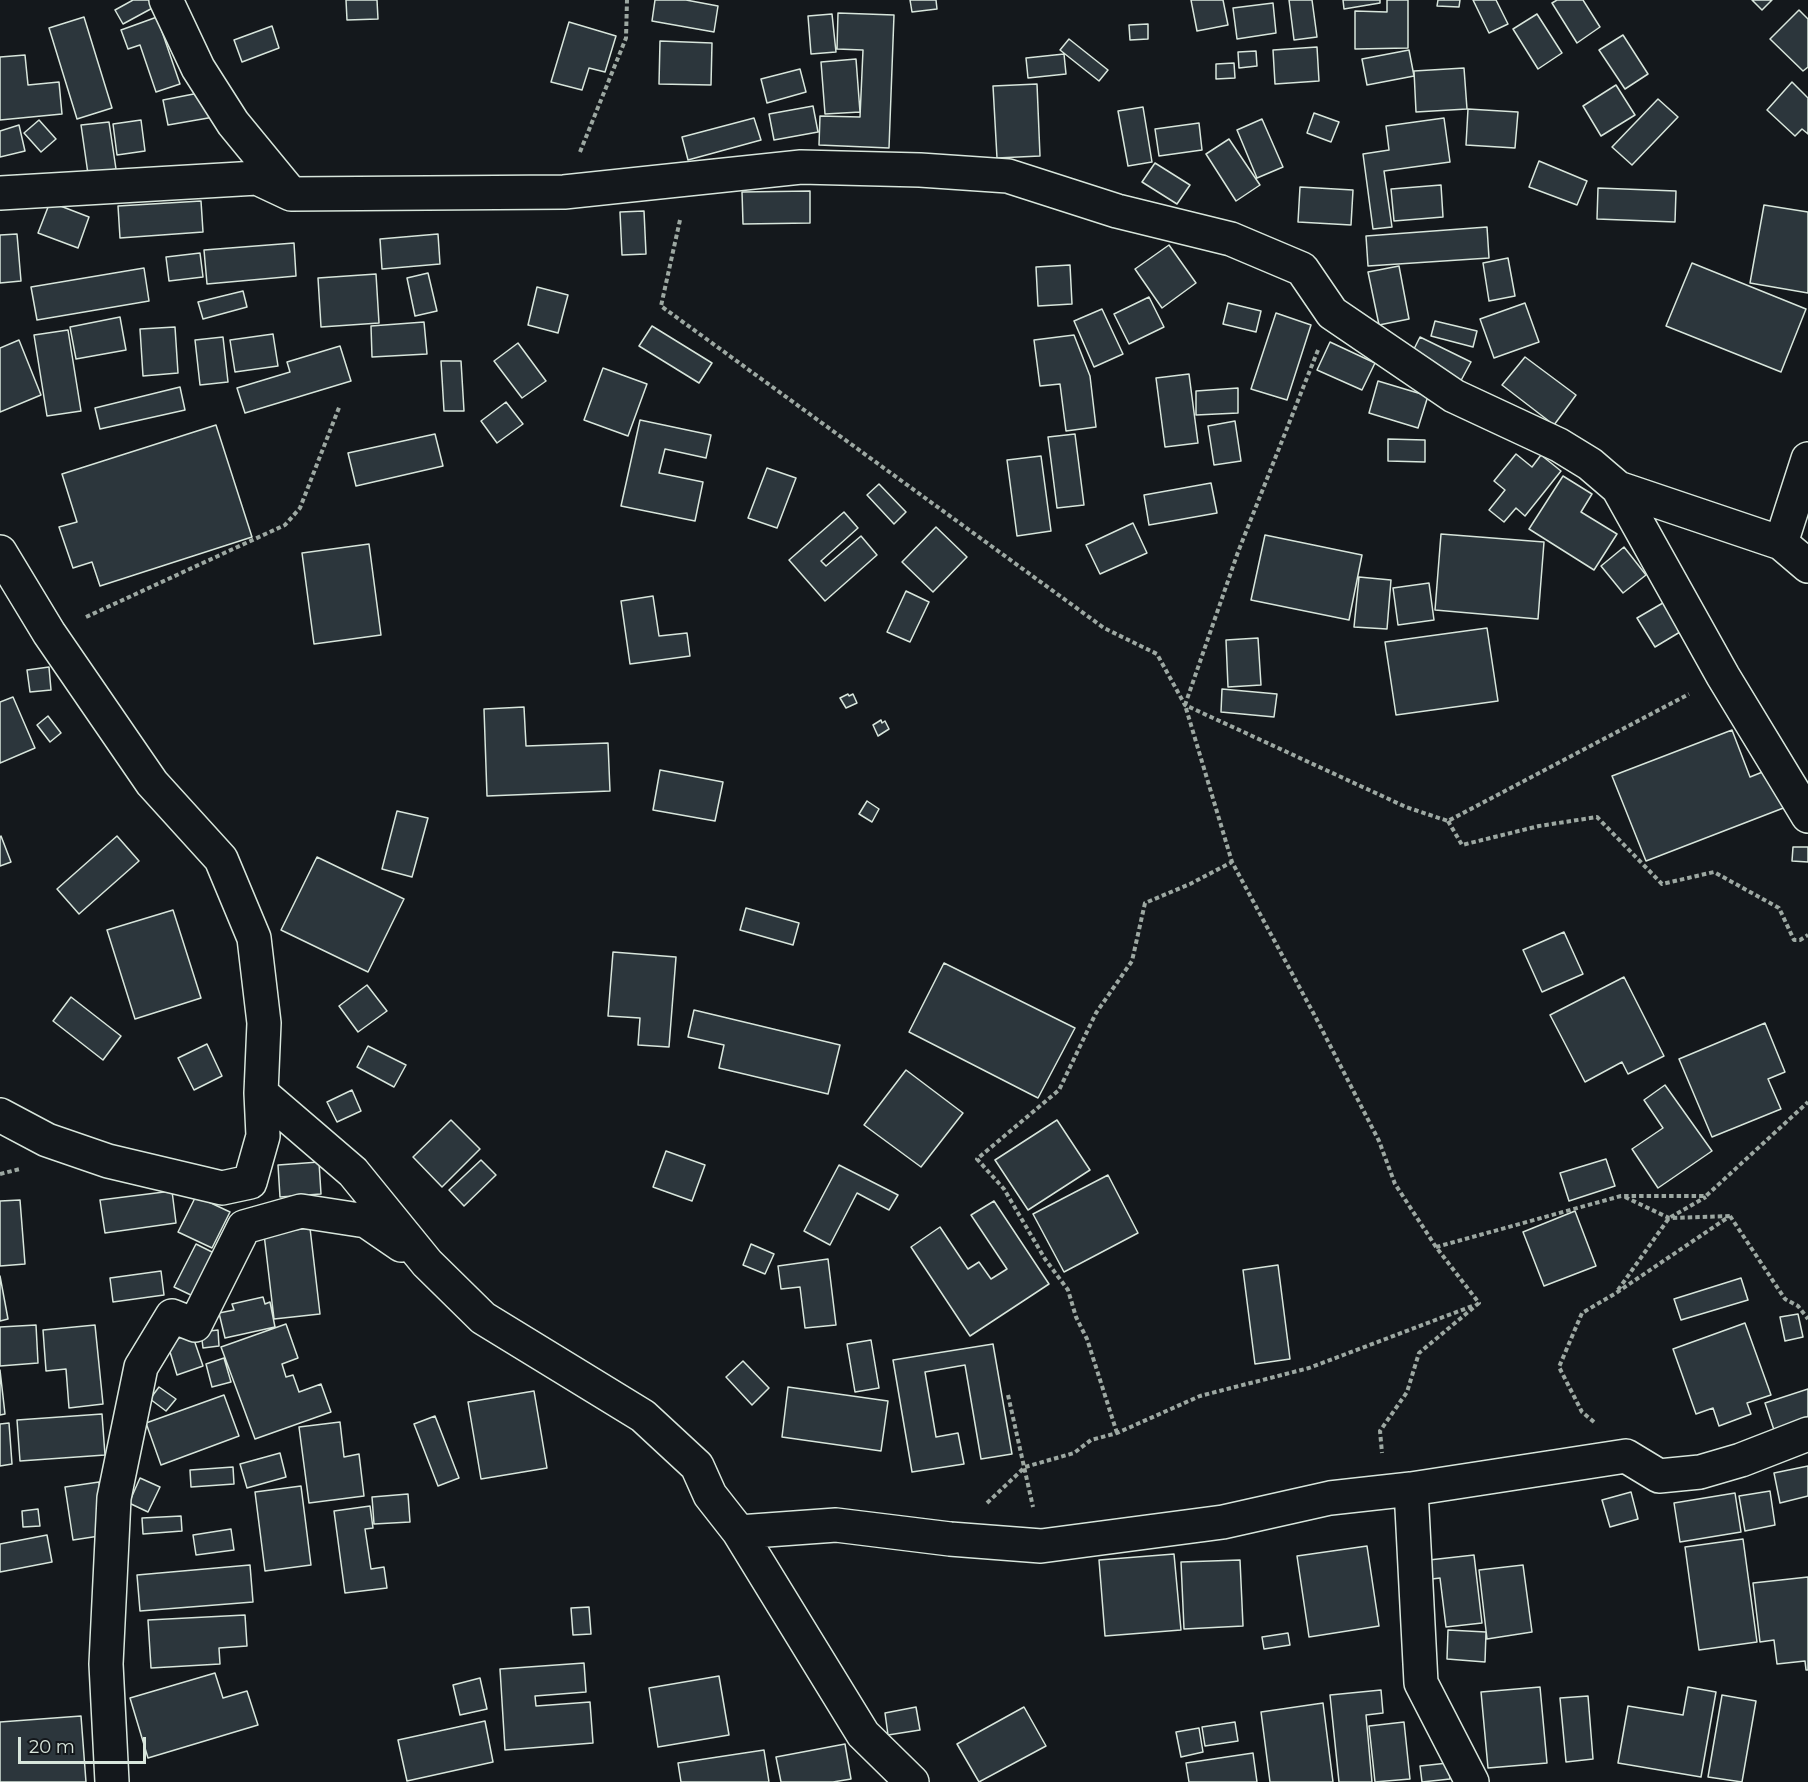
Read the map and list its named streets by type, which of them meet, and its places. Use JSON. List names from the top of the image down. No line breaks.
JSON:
{"scale_bar":"20 m"}
